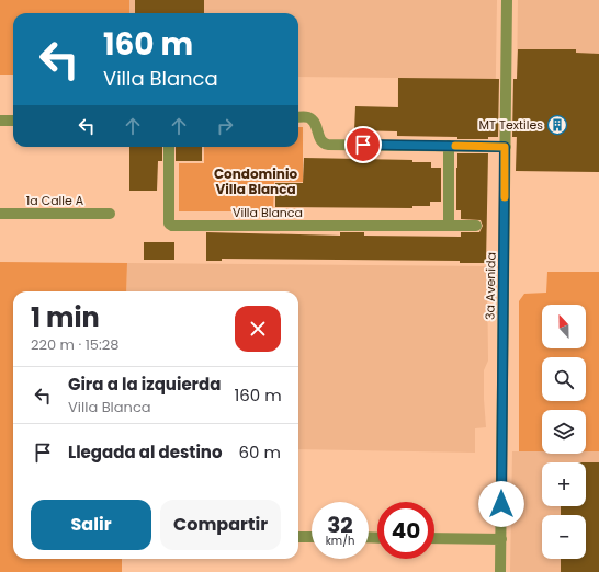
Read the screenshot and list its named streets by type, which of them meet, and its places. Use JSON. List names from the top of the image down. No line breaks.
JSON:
{"streets":{"street":["1a Calle A","Villa Blanca","3a Avenida"]},"districts":["Condominio Villa Blanca"],"places":{"building":["MT Textiles"]},"north":"top","page":{"turn":["160 m","Villa Blanca"],"heading":["1 min","220 m · 15:28"],"map_buttons":["+","−"],"list":[{"name":"Gira a la izquierda","note":"Villa Blanca","value":"160 m"},{"name":"Llegada al destino","value":"60 m"}],"buttons":["Salir","Compartir"],"speed":"32 km/h","limit":"40"}}
